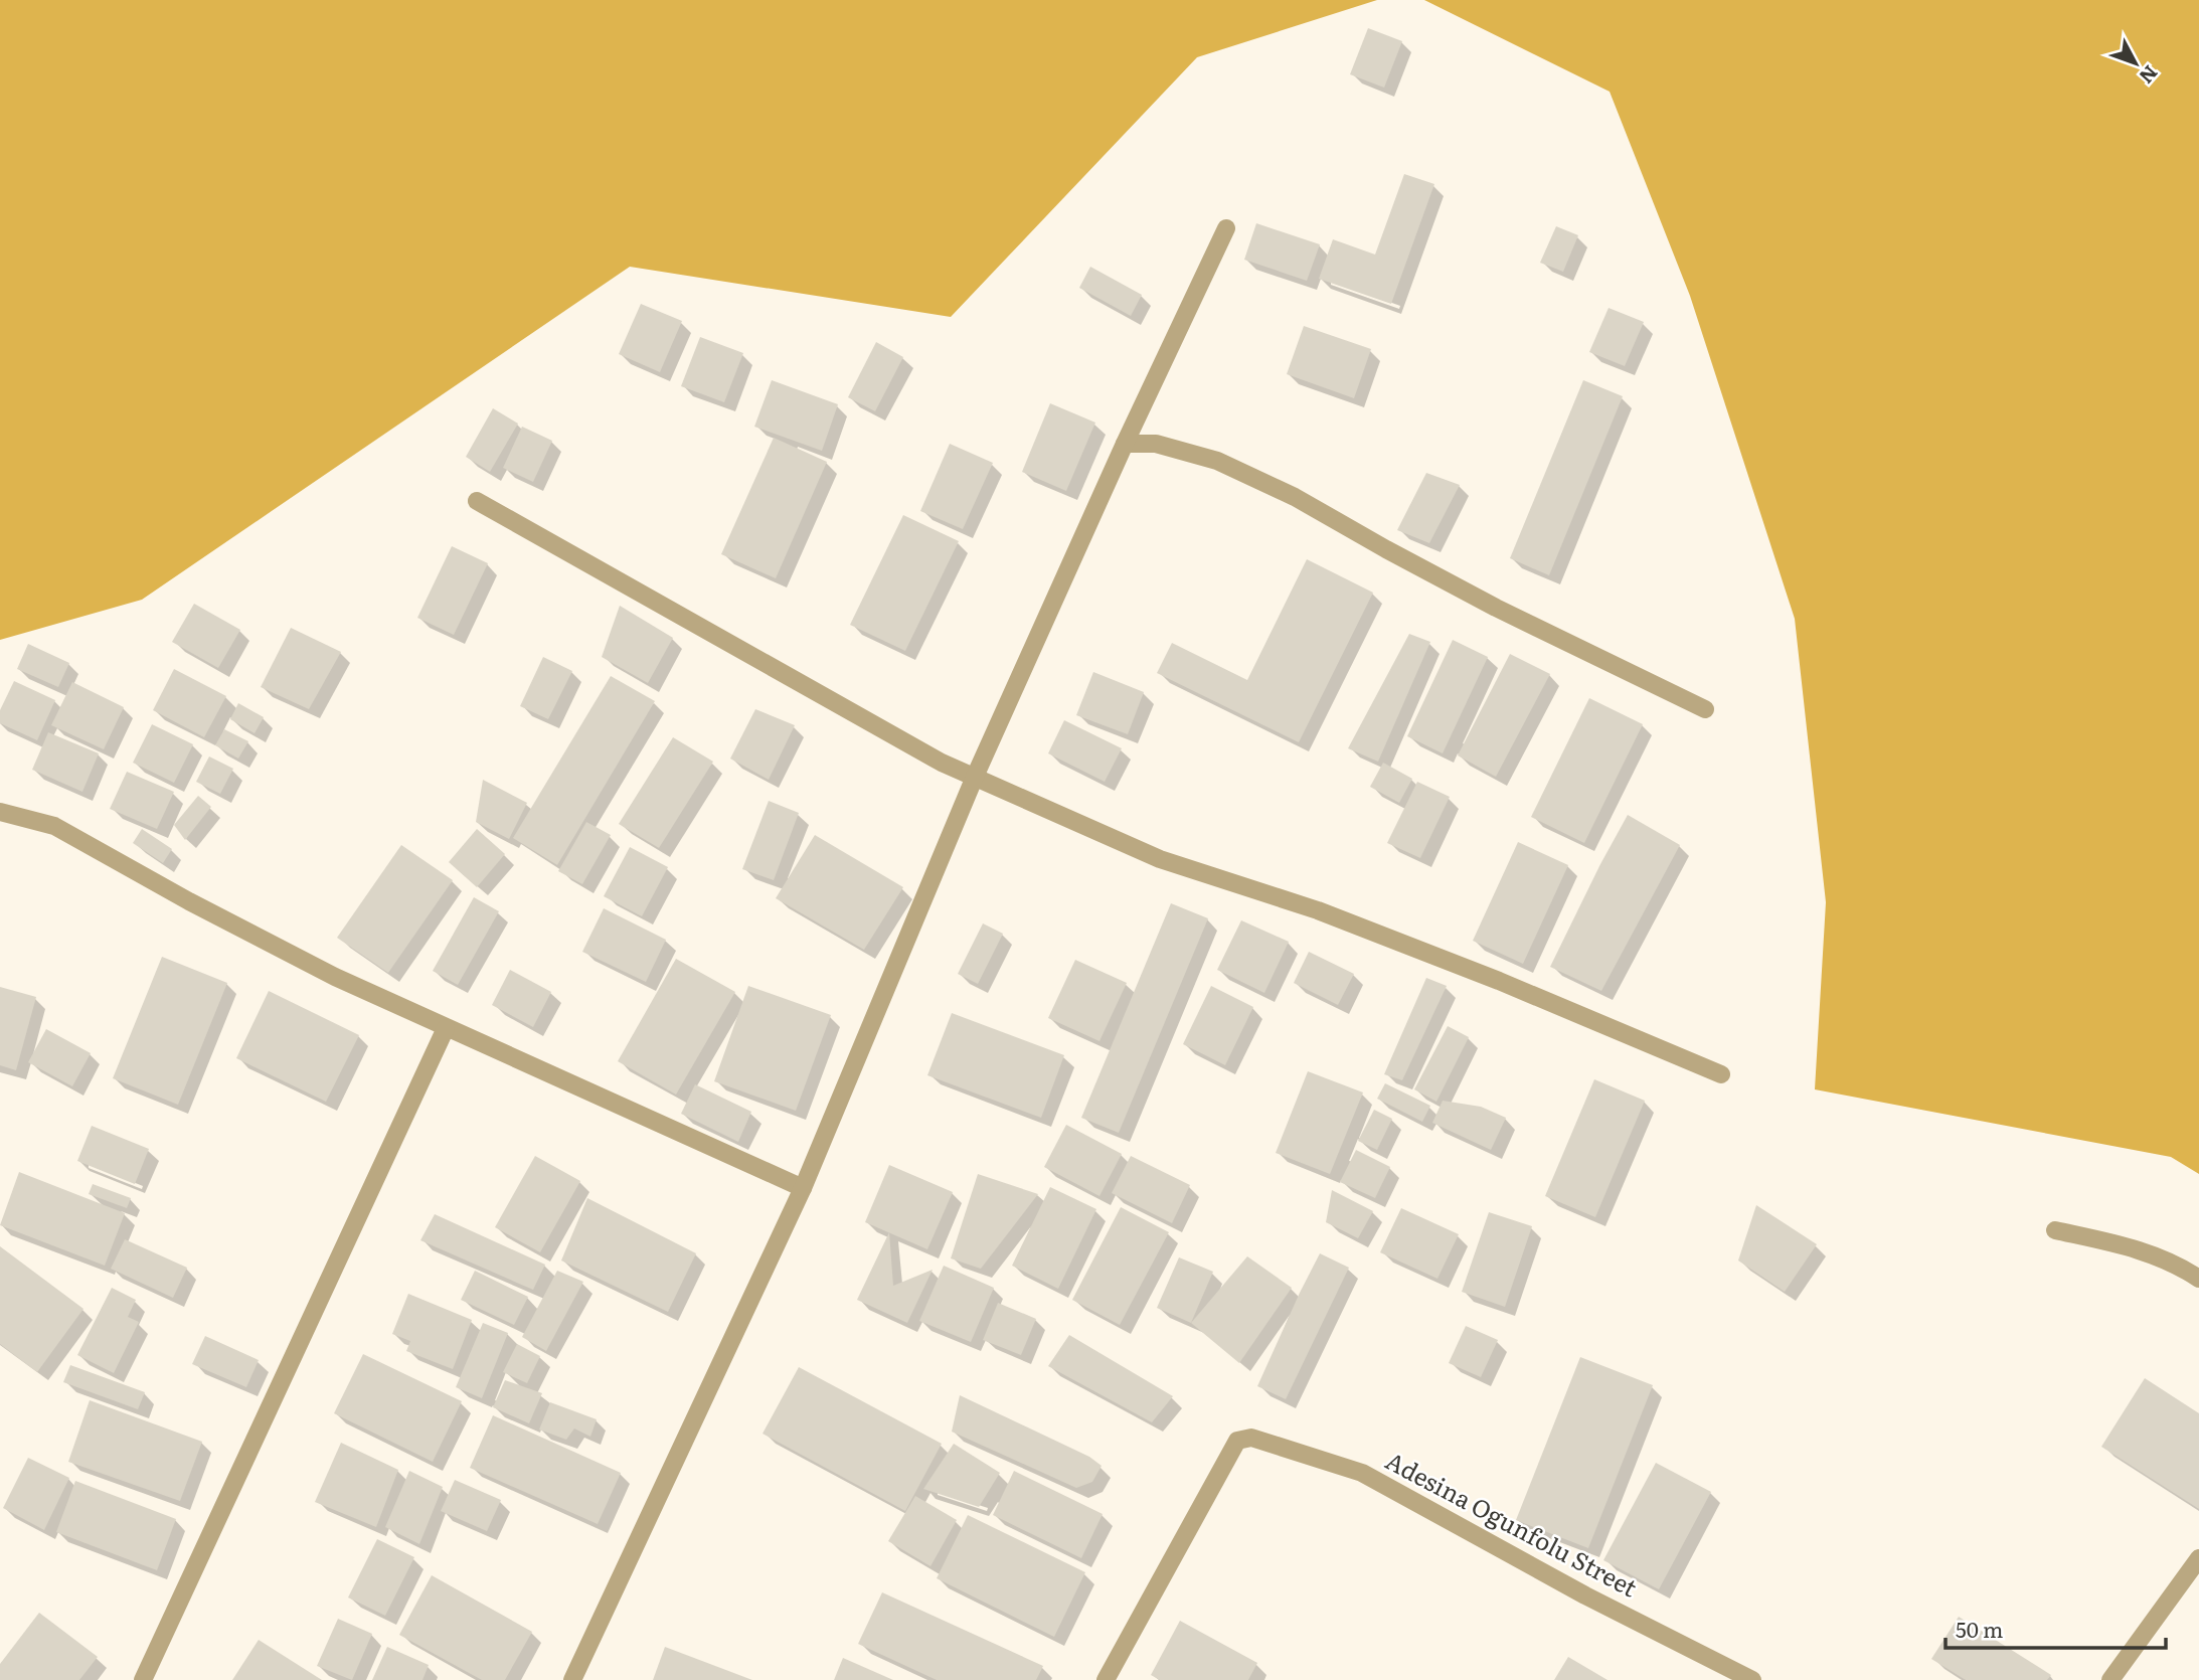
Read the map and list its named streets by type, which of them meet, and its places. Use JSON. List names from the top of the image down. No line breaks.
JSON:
{"streets":{"street":["Adesina Ogunfolu Street"]},"scale_bar":"50 m","north":"bottom right"}
